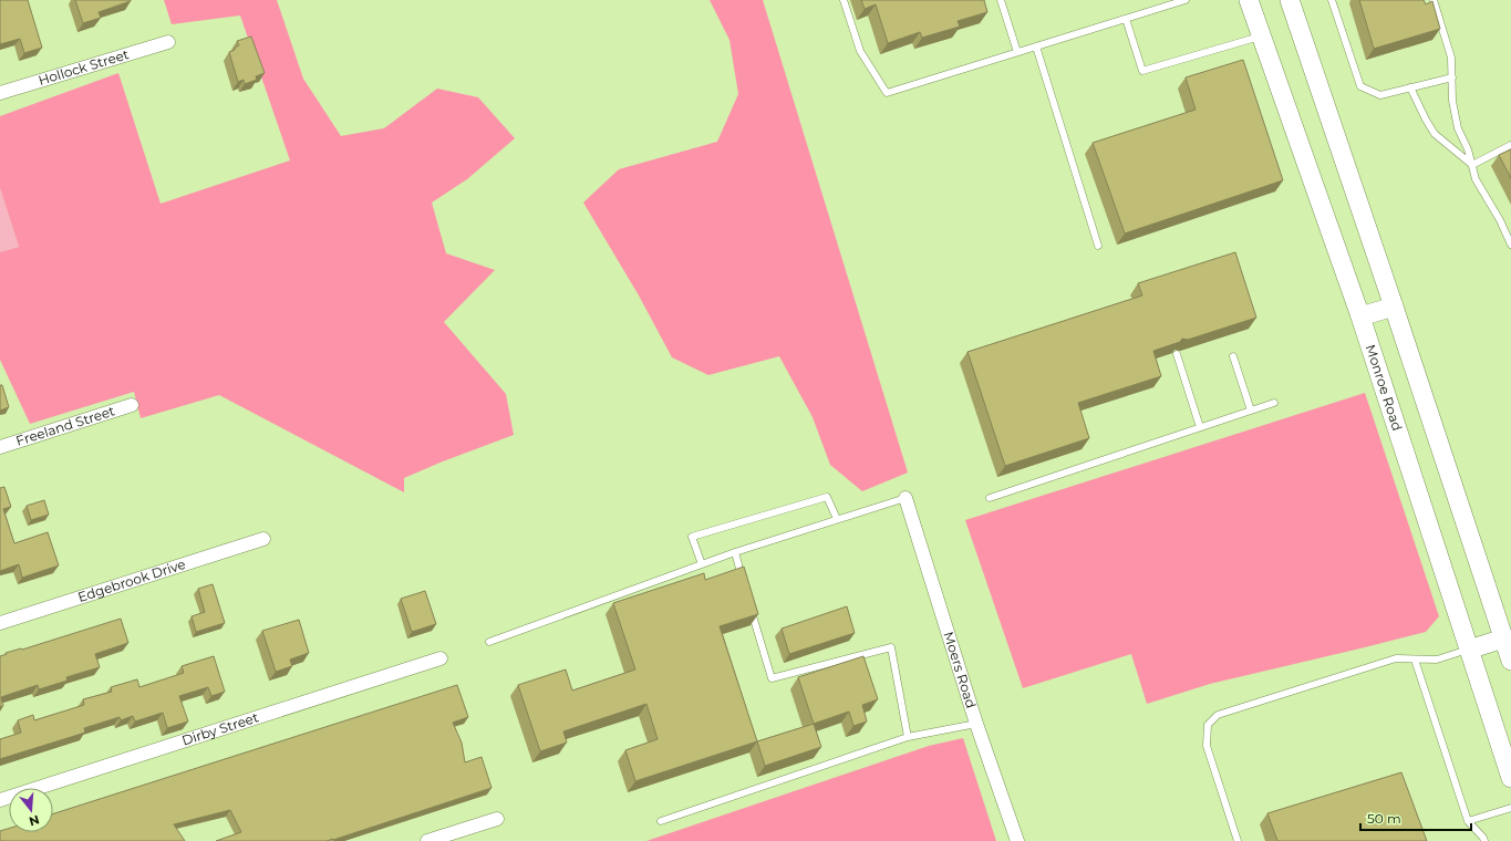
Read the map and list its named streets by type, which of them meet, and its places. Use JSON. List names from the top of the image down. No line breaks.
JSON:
{"streets":{"main road":["Monroe Road"],"street":["Hollock Street","Freeland Street","Edgebrook Drive","Moers Road","Dirby Street"]},"scale_bar":"50 m","north":"bottom"}
